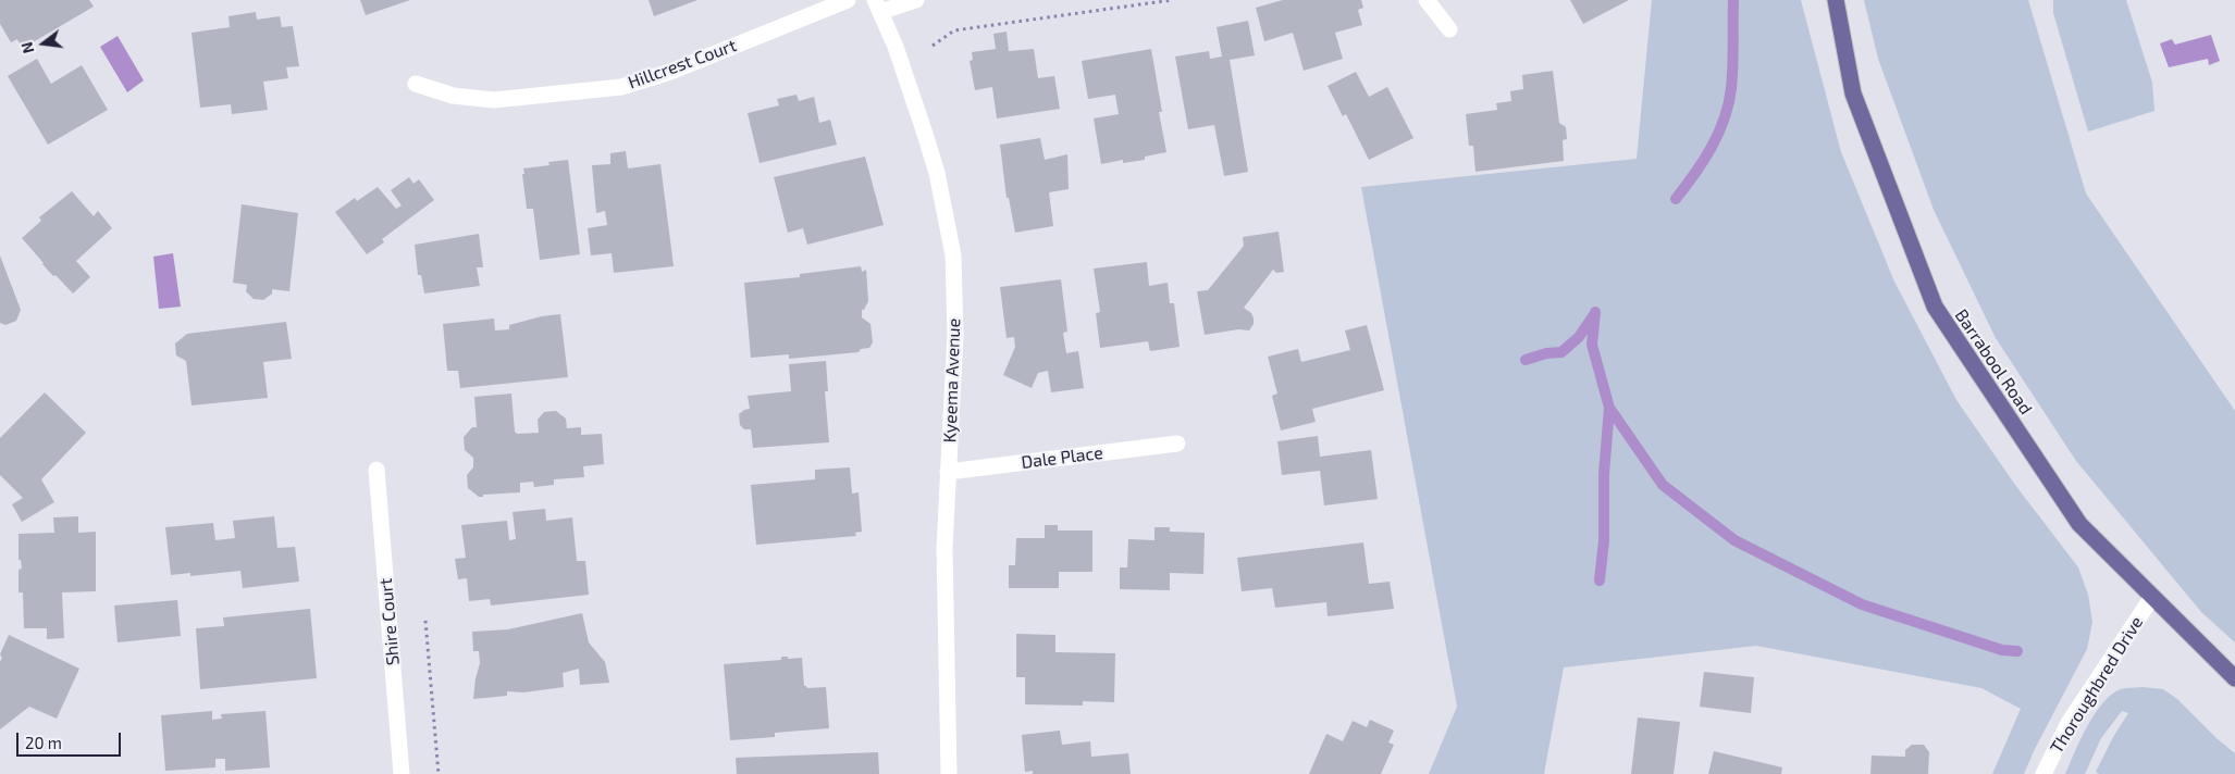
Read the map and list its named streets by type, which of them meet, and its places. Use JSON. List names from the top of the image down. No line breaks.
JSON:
{"streets":{"main road":["Barrabool Road"],"street":["Hillcrest Court","Kyeema Avenue","Dale Place","Shire Court","Thoroughbred Drive"]},"crossings":[["Barrabool Road","Thoroughbred Drive"],["Kyeema Avenue","Dale Place"]],"scale_bar":"20 m","north":"left"}
